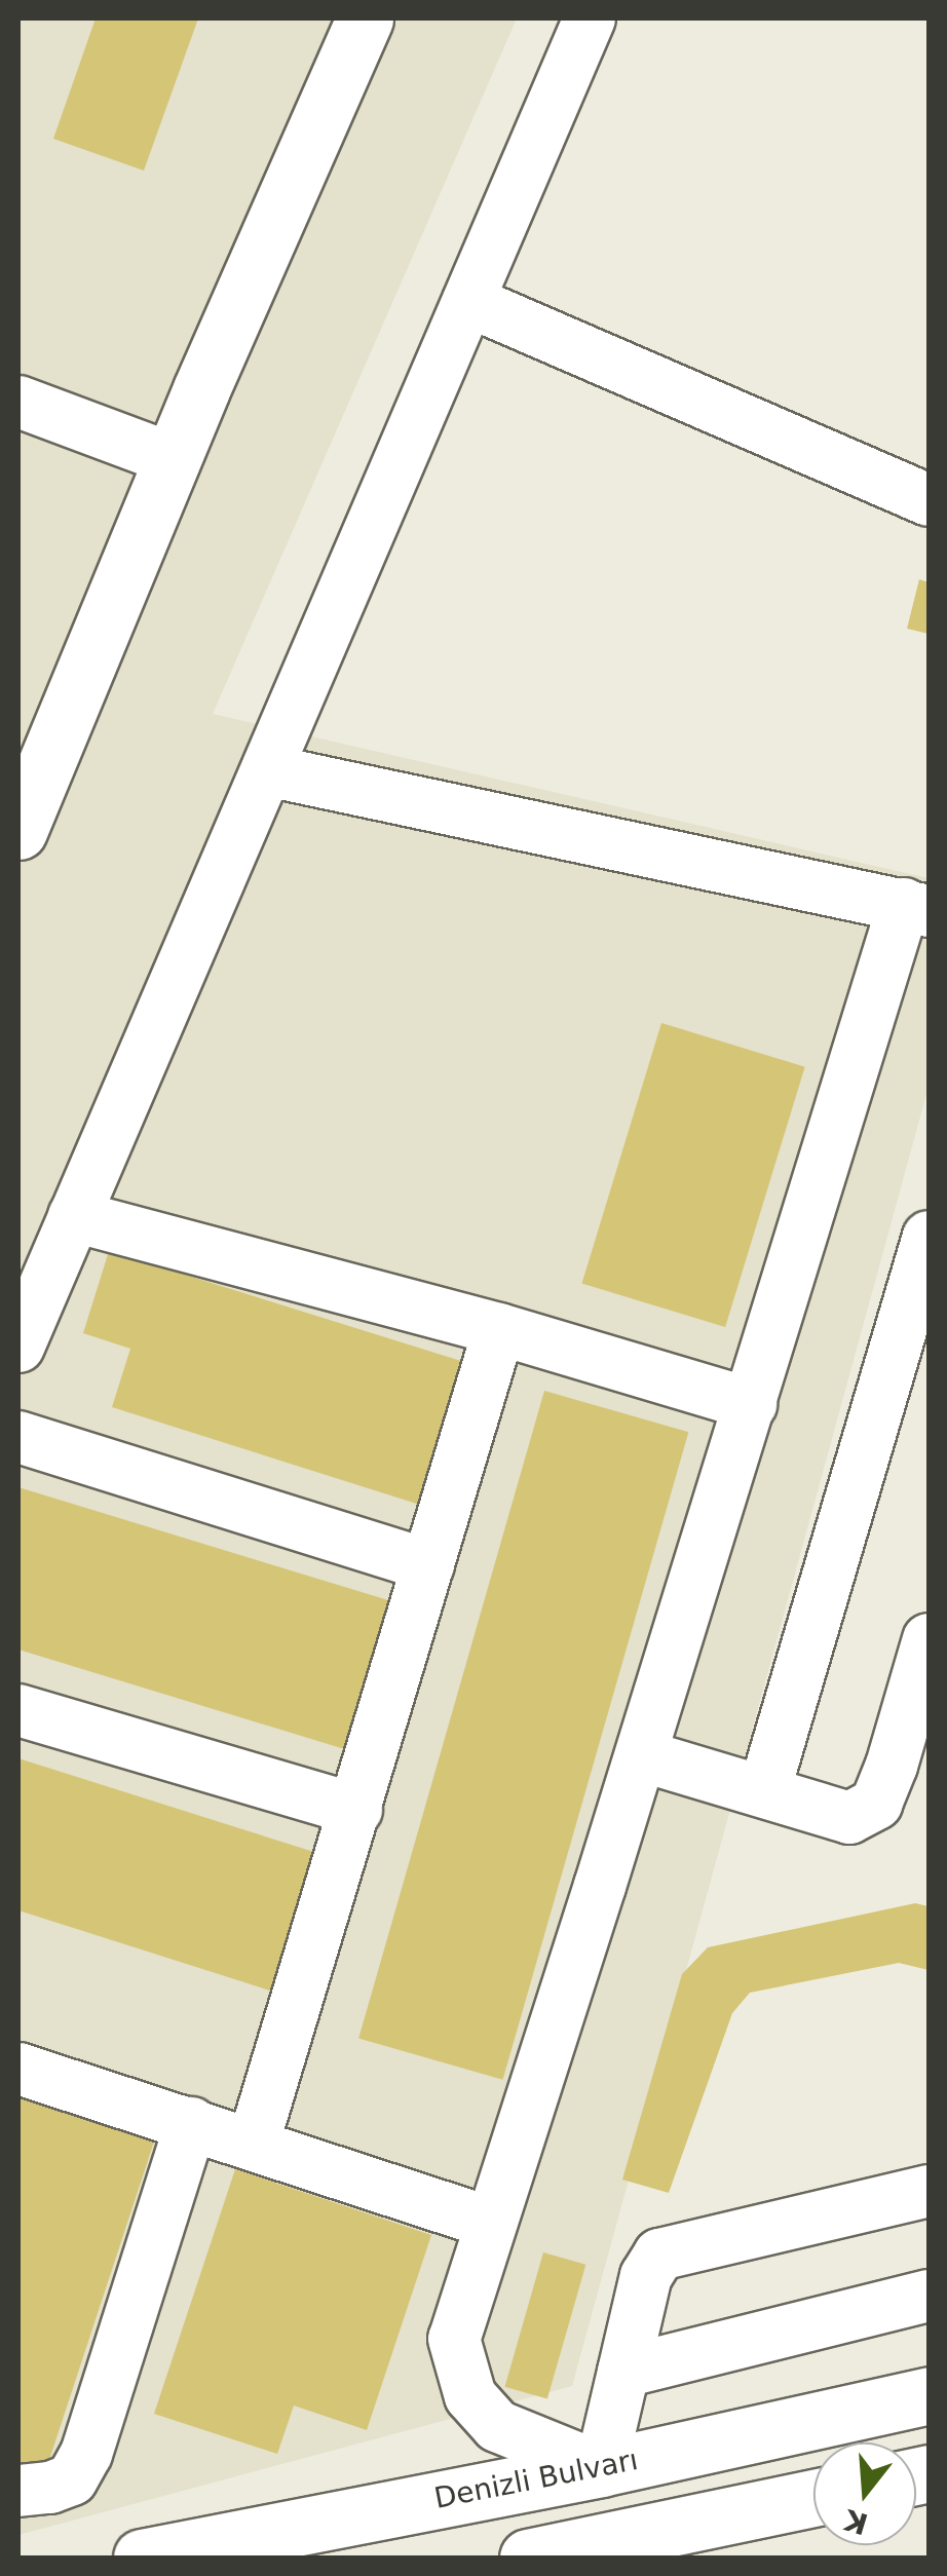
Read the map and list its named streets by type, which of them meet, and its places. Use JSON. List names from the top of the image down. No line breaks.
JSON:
{"streets":{"main road":["Denizli Bulvarı"]},"north":"bottom"}
